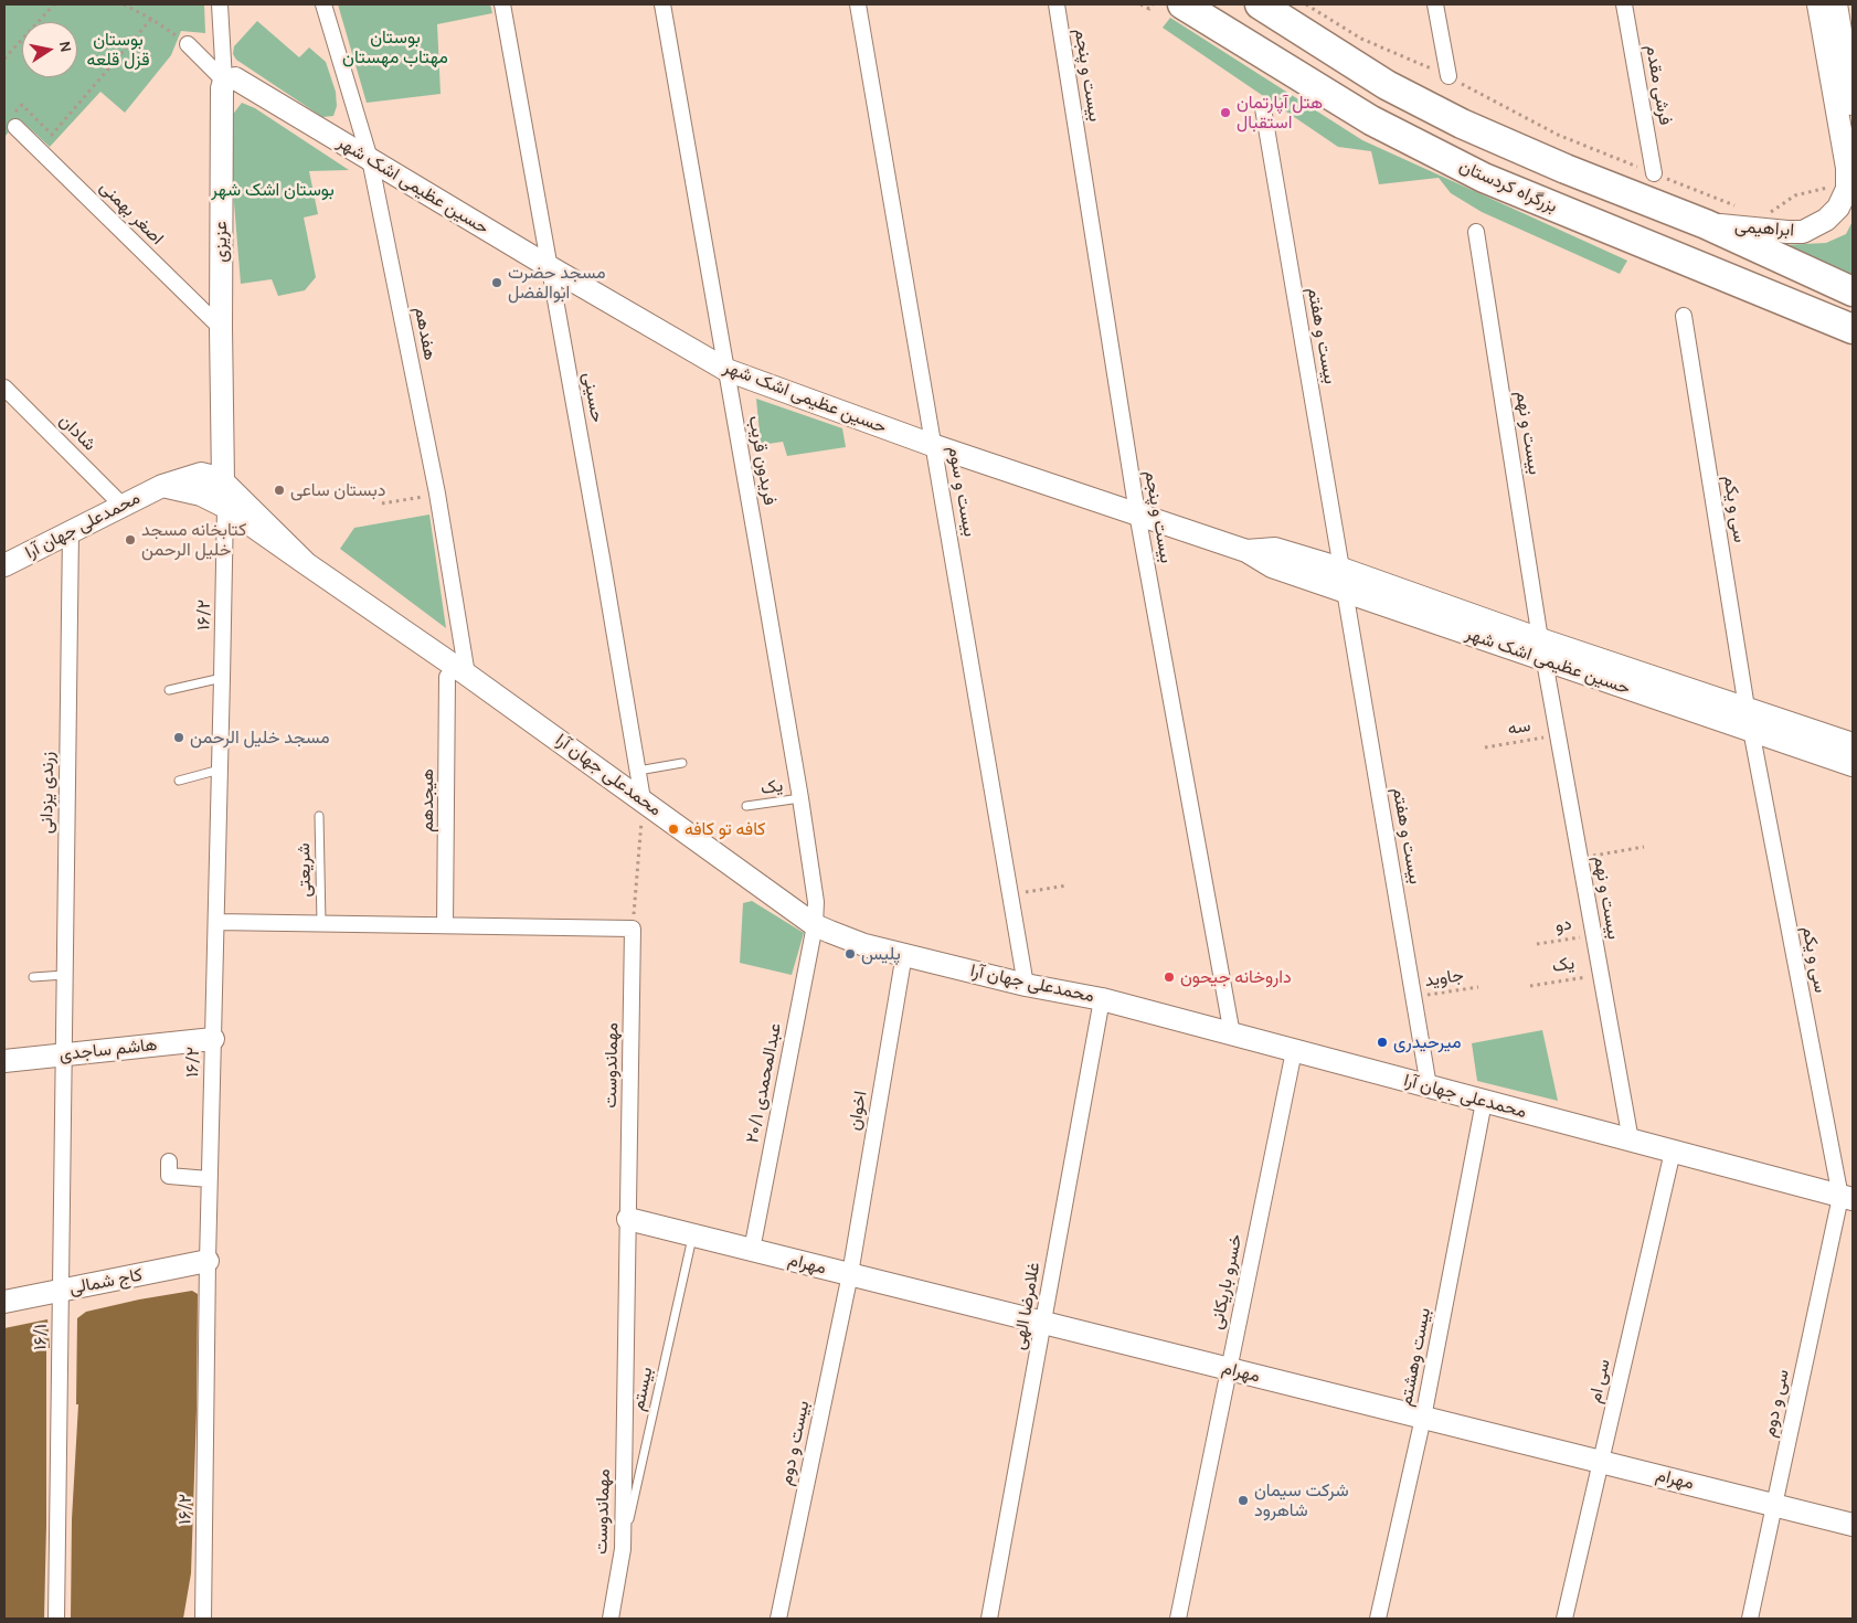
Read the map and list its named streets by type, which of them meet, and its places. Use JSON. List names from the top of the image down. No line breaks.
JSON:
{"streets":{"highway":["بزرگراه کردستان"],"street":["بیست و پنجم","فرشی مقدم","حسین عظیمی اشک شهر","اصغر بهمنی","ابراهیمی","عزیزی","هفدهم","بیست و هفتم","حسینی","شادان","بیست و نهم","فریدون قریب","بیست و سوم","سی و یکم","محمدعلی جهان آرا","۱۶/۲","زرندی یزدانی","هیجدهم","هاشم ساجدی","مهماندوست","عبدالمحمدی ۲۰/۱","اخوان","مهرام","کاج شمالی","خسرو باریکانی","غلامرضا الهی","۱۶/۱","بیست وهشتم","سی ام","سی و دوم","بیست و دوم"],"lane":["یک","شریعتی","بیستم"],"path":["سه","دو","جاوید"]},"crossings":[["بیست و پنجم","حسین عظیمی اشک شهر"],["بیست و پنجم","محمدعلی جهان آرا"],["حسین عظیمی اشک شهر","عزیزی"],["حسین عظیمی اشک شهر","هفدهم"],["حسین عظیمی اشک شهر","بیست و هفتم"],["حسین عظیمی اشک شهر","حسینی"],["حسین عظیمی اشک شهر","بیست و نهم"],["حسین عظیمی اشک شهر","فریدون قریب"],["حسین عظیمی اشک شهر","بیست و سوم"],["حسین عظیمی اشک شهر","سی و یکم"],["اصغر بهمنی","عزیزی"],["عزیزی","محمدعلی جهان آرا"],["هفدهم","محمدعلی جهان آرا"],["هفدهم","هیجدهم"],["بیست و هفتم","محمدعلی جهان آرا"],["بیست و هفتم","جاوید"],["حسینی","محمدعلی جهان آرا"],["شادان","محمدعلی جهان آرا"],["بیست و نهم","محمدعلی جهان آرا"],["بیست و نهم","سه"],["بیست و نهم","یک"],["بیست و نهم","دو"],["فریدون قریب","محمدعلی جهان آرا"],["فریدون قریب","یک"],["فریدون قریب","عبدالمحمدی ۲۰/۱"],["بیست و سوم","محمدعلی جهان آرا"],["سی و یکم","محمدعلی جهان آرا"],["سی و یکم","سی و دوم"],["محمدعلی جهان آرا","زرندی یزدانی"],["محمدعلی جهان آرا","هیجدهم"],["محمدعلی جهان آرا","عبدالمحمدی ۲۰/۱"],["محمدعلی جهان آرا","اخوان"],["محمدعلی جهان آرا","خسرو باریکانی"],["محمدعلی جهان آرا","غلامرضا الهی"],["محمدعلی جهان آرا","بیست وهشتم"],["محمدعلی جهان آرا","سی ام"],["محمدعلی جهان آرا","سی و دوم"],["۱۶/۲","هاشم ساجدی"],["۱۶/۲","کاج شمالی"],["زرندی یزدانی","هاشم ساجدی"],["زرندی یزدانی","۱۶/۱"],["هاشم ساجدی","۱۶/۱"],["مهماندوست","مهرام"],["مهماندوست","بیستم"],["عبدالمحمدی ۲۰/۱","مهرام"],["اخوان","مهرام"],["اخوان","بیست و دوم"],["مهرام","خسرو باریکانی"],["مهرام","غلامرضا الهی"],["مهرام","بیست وهشتم"],["مهرام","سی ام"],["مهرام","بیستم"],["مهرام","سی و دوم"],["مهرام","بیست و دوم"],["کاج شمالی","۱۶/۱"]],"parks":["بوستان مهتاب مهستان","بوستان قزل قلعه","بوستان اشک شهر"],"places":["هتل آپارتمان استقبال","مسجد حضرت ابوالفضل","دبستان ساعی","كتابخانه مسجد خليل الرحمن","مسجد خلیل الرحمن","کافه تو کافه","پلیس","داروخانه جیحون","میرحیدری","شرکت سیمان شاهرود"],"north":"right"}
